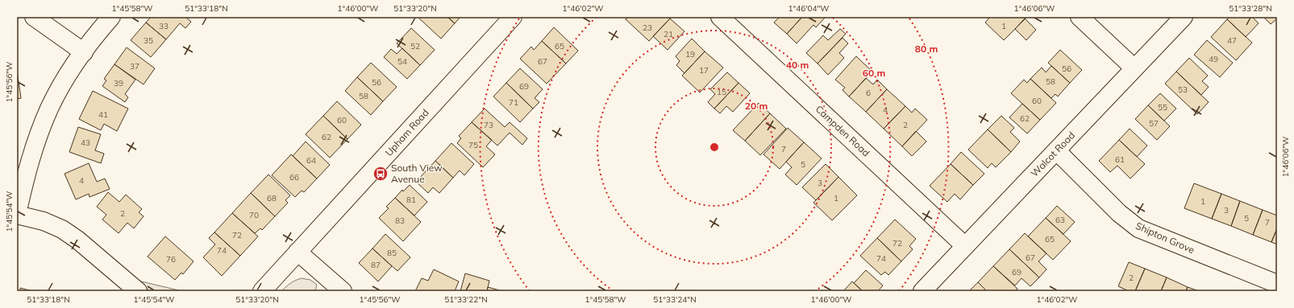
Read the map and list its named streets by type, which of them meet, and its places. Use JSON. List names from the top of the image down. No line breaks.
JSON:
{"streets":{"street":["Campden Road","Upham Road","Walcot Road","Shipton Grove"]},"crossings":[["Campden Road","Walcot Road"],["Walcot Road","Shipton Grove"]],"places":{"bus stop":["South View Avenue"]},"house_numbers":["33","1","23","21","35","47","52","65","19","49","54","67","37","56","17","58","56","39","69","53","15","6","58","60","71","55","4","41","62","60","57","73","2","62","43","75","7","61","64","5","66","4","3","68","1","81","1","3","2","70","5","63","83","7","72","65","72","74","85","67","74","76","87","69","2"],"coordinates":["1°45'58\"W","51°33'18\"N","1°46'00\"W","51°33'20\"N","1°46'02\"W","1°46'04\"W","1°46'06\"W","51°33'28\"N","1°45'56\"W","1°45'54\"W","51°33'22\"N","51°33'24\"N"],"rings":["80 m","40 m","60 m","20 m"]}
